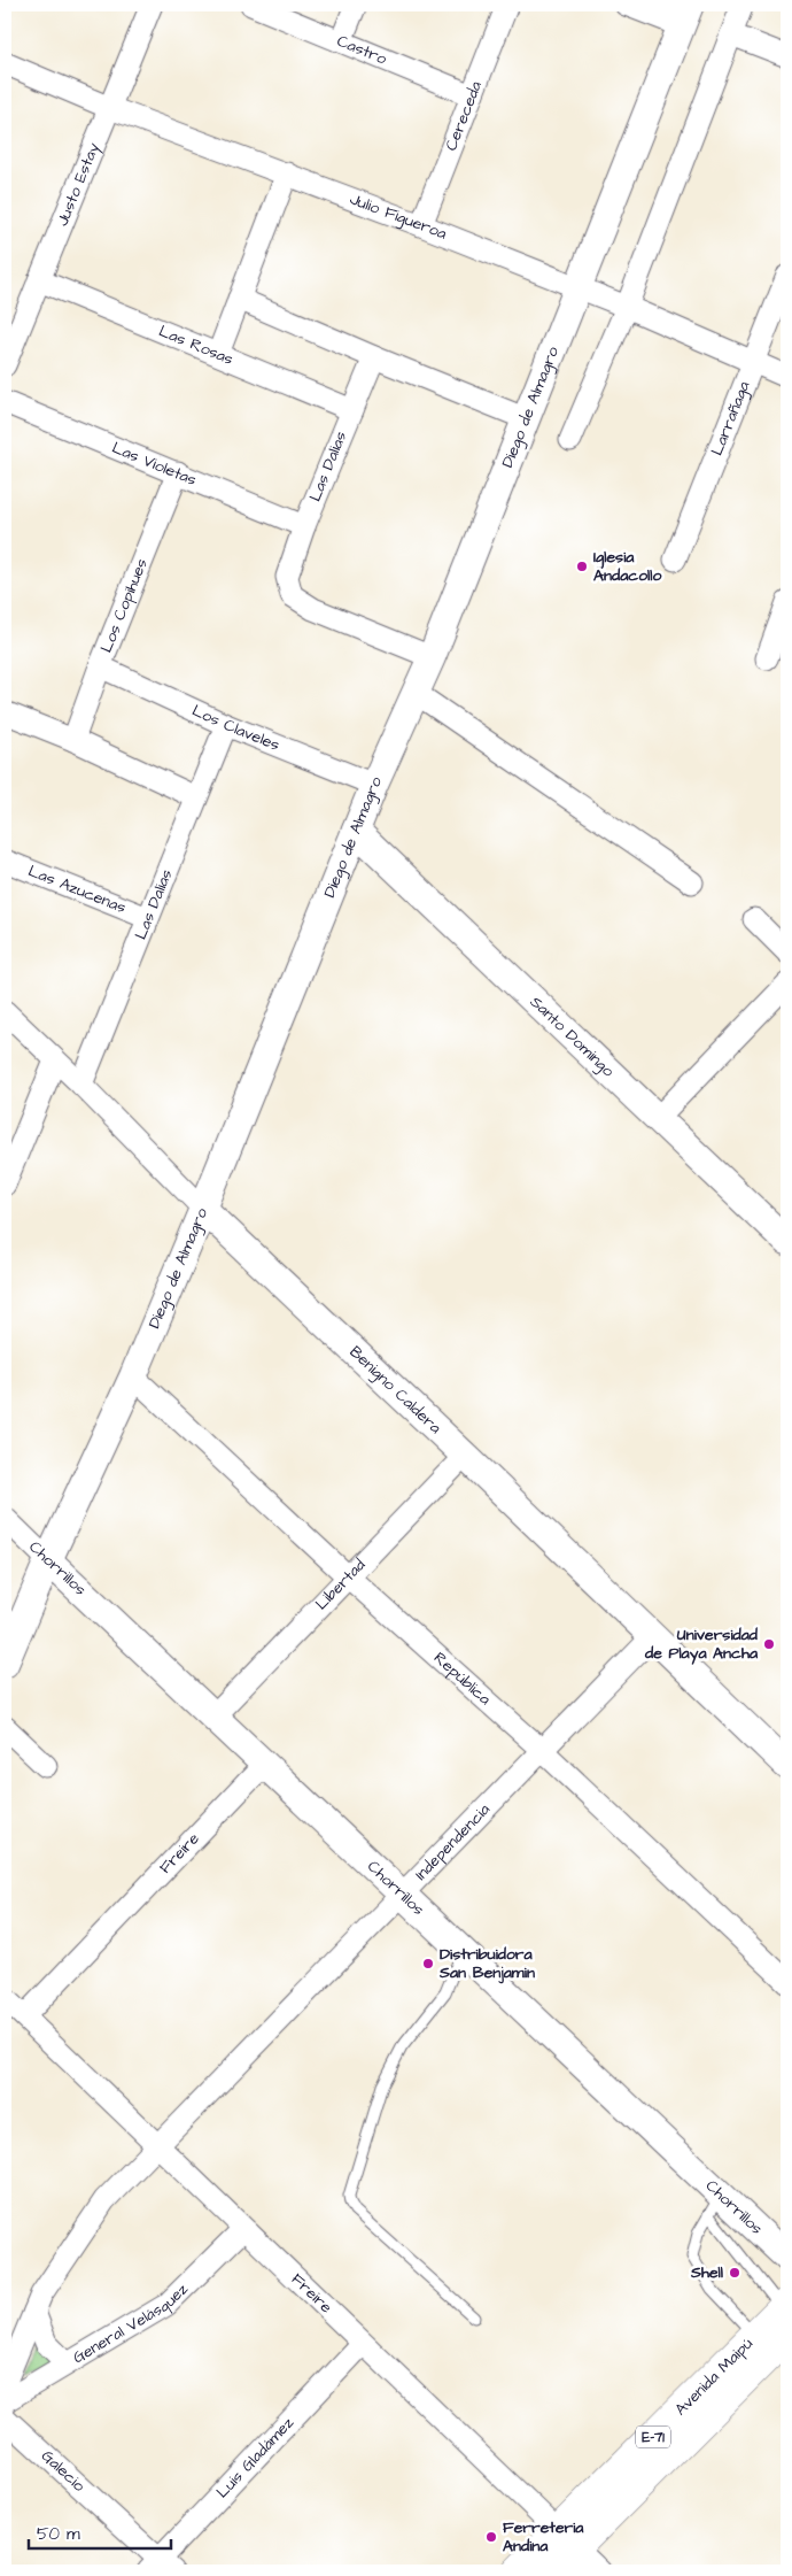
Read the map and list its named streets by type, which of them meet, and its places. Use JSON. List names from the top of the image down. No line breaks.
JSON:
{"streets":{"main road":["Avenida Maipú","E-71"],"street":["Castro","Cereceda","Justo Estay","Julio Figueroa","Las Rosas","Diego de Almagro","Larrañaga","Las Violetas","Las Dalias","Los Copihues","Los Claveles","Las Azucenas","Santo Domingo","Benigno Caldera","Chorrillos","Libertad","República","Independencia","Freire","General Velásquez","Luis Gladámez","Galecio"]},"crossings":[["Castro","Cereceda"],["Cereceda","Julio Figueroa"],["Justo Estay","Julio Figueroa"],["Justo Estay","Las Rosas"],["Julio Figueroa","Diego de Almagro"],["Julio Figueroa","Larrañaga"],["Las Rosas","Las Dalias"],["Diego de Almagro","Las Dalias"],["Diego de Almagro","Los Claveles"],["Diego de Almagro","Santo Domingo"],["Diego de Almagro","Benigno Caldera"],["Diego de Almagro","Chorrillos"],["Diego de Almagro","República"],["Las Violetas","Las Dalias"],["Las Violetas","Los Copihues"],["Las Dalias","Los Claveles"],["Las Dalias","Las Azucenas"],["Las Dalias","Benigno Caldera"],["Los Copihues","Los Claveles"],["Benigno Caldera","Libertad"],["Benigno Caldera","Independencia"],["Chorrillos","Libertad"],["Chorrillos","Independencia"],["Chorrillos","Freire"],["Libertad","República"],["República","Independencia"],["Independencia","Freire"],["Freire","General Velásquez"],["Freire","Avenida Maipú"],["Freire","Luis Gladámez"],["Luis Gladámez","Galecio"]],"places":["Iglesia Andacollo","Universidad de Playa Ancha","Distribuidora San Benjamin","Shell","Ferreteria Andina"],"scale_bar":"50 m"}
